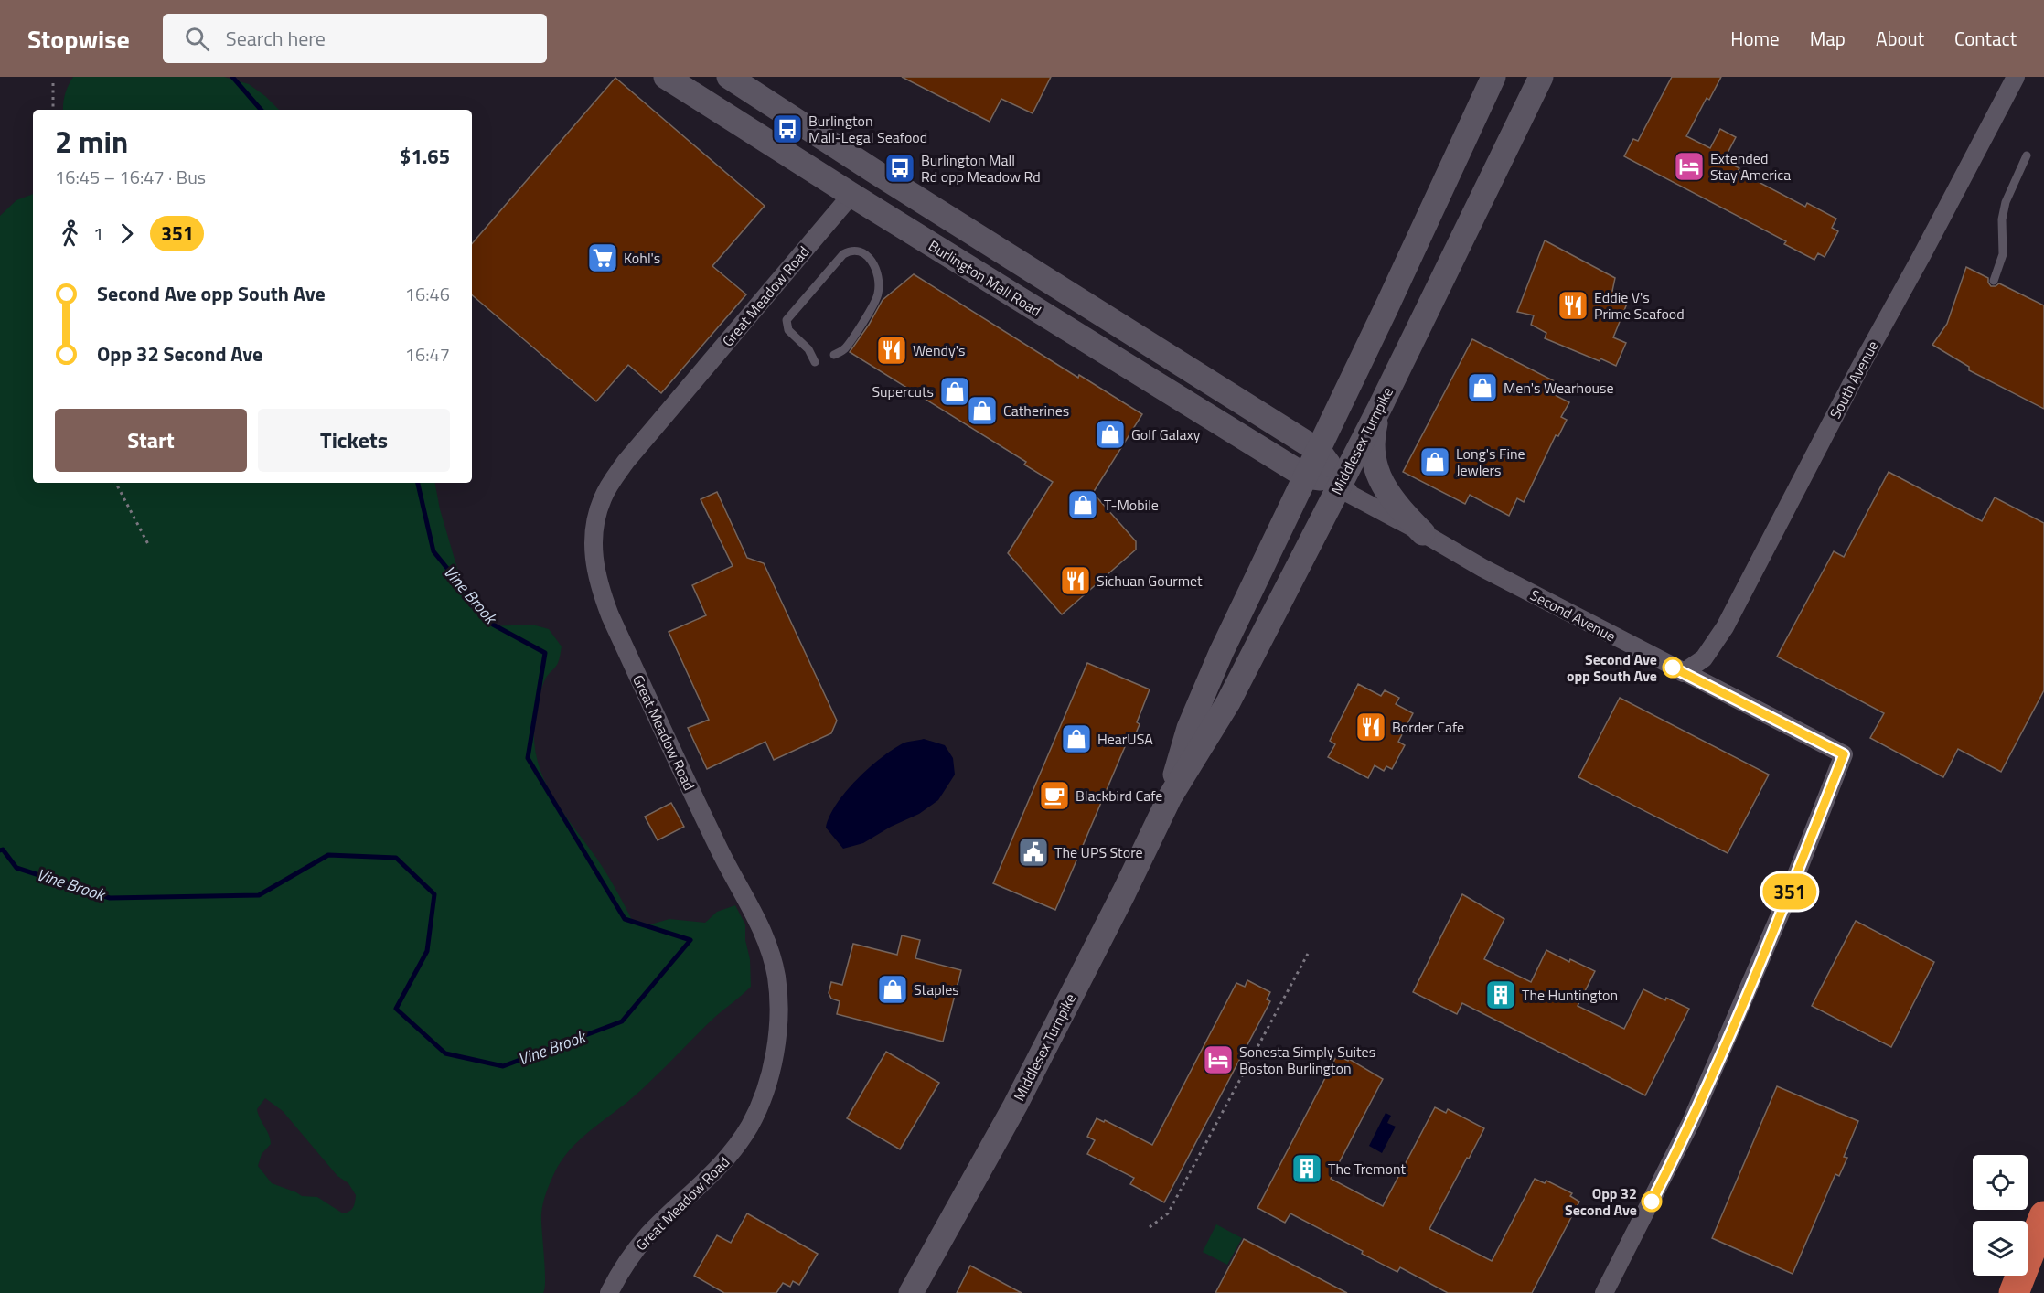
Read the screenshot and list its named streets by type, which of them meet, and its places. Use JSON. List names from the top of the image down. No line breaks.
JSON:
{"streets":{"main road":["Burlington Mall Road","Middlesex Turnpike"],"street":["Great Meadow Road","South Avenue","Second Avenue"]},"crossings":[["Burlington Mall Road","Great Meadow Road"],["Burlington Mall Road","Middlesex Turnpike"],["South Avenue","Second Avenue"],["Middlesex Turnpike","Second Avenue"]],"water":["Vine Brook"],"places":{"bus stop":["Burlington Mall-Legal Seafood","Burlington Mall Rd opp Meadow Rd"],"hotel":["Extended Stay America","Sonesta Simply Suites Boston Burlington"],"supermarket":["Kohl's"],"restaurant":["Eddie V's Prime Seafood","Wendy's","Sichuan Gourmet","Border Cafe"],"shop":["Men's Wearhouse","Supercuts","Catherines","Golf Galaxy","Long's Fine Jewlers","T-Mobile","HearUSA","Staples"],"other":["Second Ave opp South Ave","Opp 32 Second Ave"],"cafe":["Blackbird Cafe"],"public building":["The UPS Store"],"building":["The Huntington","The Tremont"]},"lines":["bus line 351"],"page":{"header":"Stopwise","search":"Search here","nav":["Home","Map","About","Contact"],"on_map":"351","heading":["2 min","16:45 – 16:47 · Bus","$1.65"],"legs":["1","351"],"list":[{"name":"Second Ave opp South Ave","value":"16:46"},{"name":"Opp 32 Second Ave","value":"16:47"}],"buttons":["Start","Tickets"]}}
